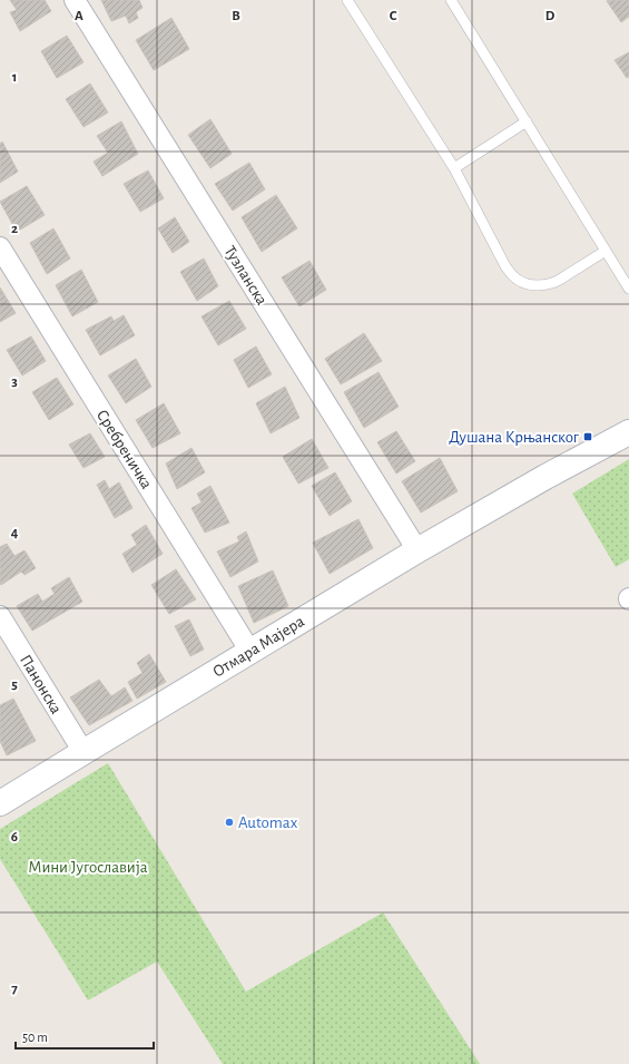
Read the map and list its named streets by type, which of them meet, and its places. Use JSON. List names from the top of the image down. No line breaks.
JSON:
{"streets":{"street":["Тузланска","Сребреничка","Отмара Мајера","Панонска"]},"crossings":[["Тузланска","Отмара Мајера"],["Сребреничка","Отмара Мајера"],["Отмара Мајера","Панонска"]],"parks":["Мини Југославија"],"places":{"transit":["Душана Крњанског"],"other":["Automax"]},"scale_bar":"50 m","grid":{"columns":["A","B","C","D"],"rows":["1","2","3","4","5","6","7"]}}
